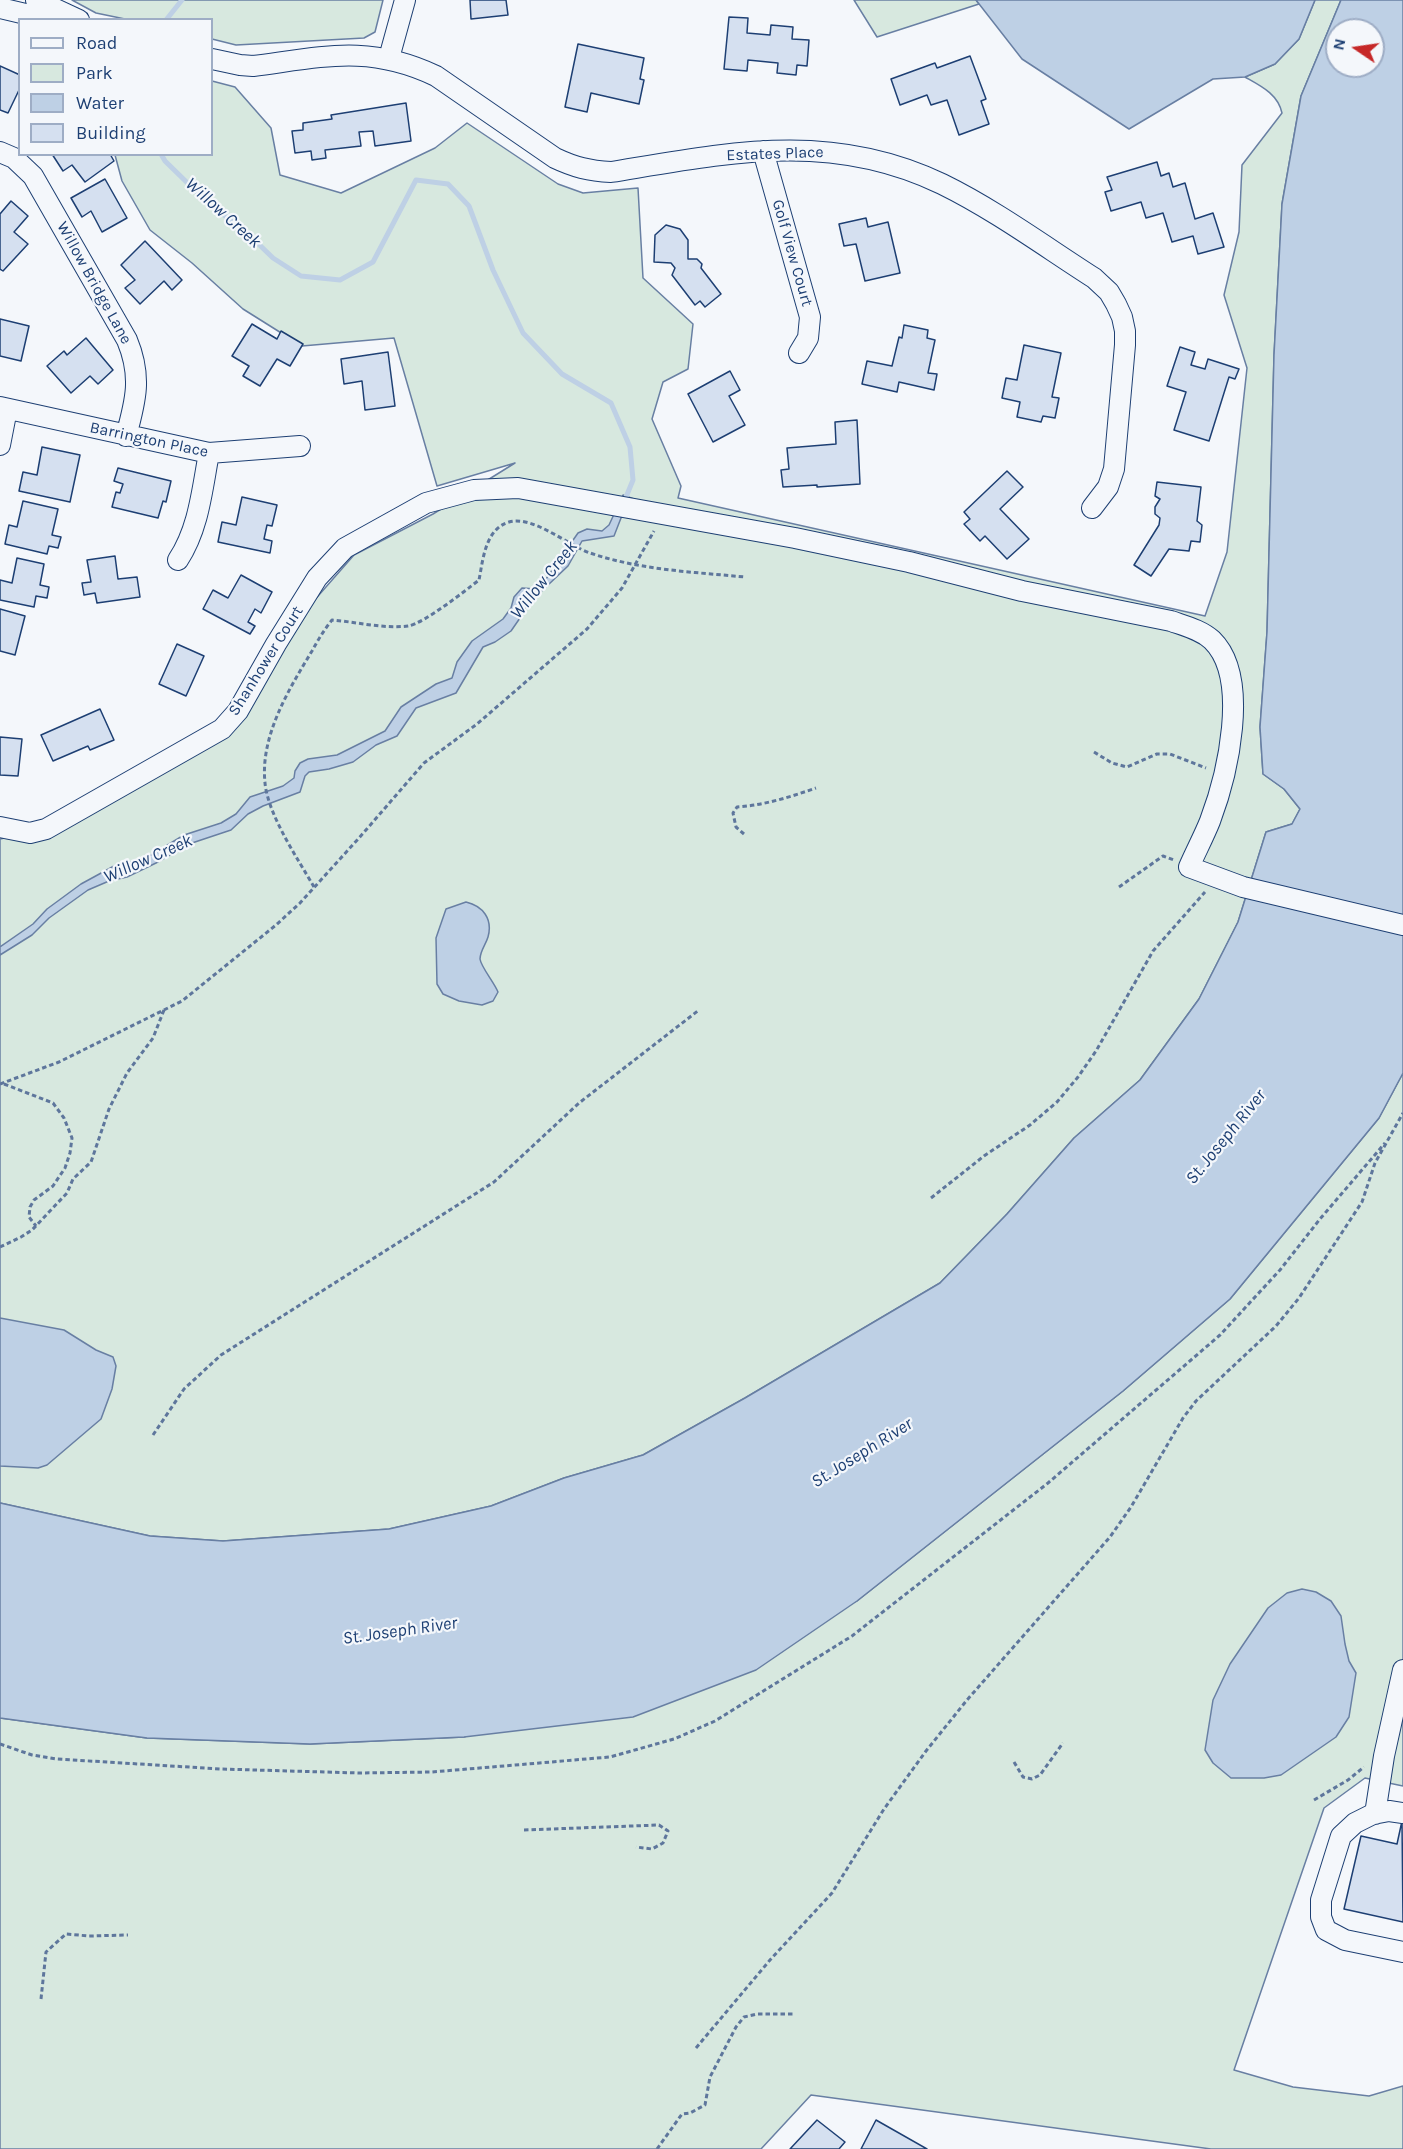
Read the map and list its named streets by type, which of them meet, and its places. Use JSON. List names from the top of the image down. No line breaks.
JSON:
{"streets":{"street":["Estates Place","Golf View Court","Willow Bridge Lane","Barrington Place","Shanhower Court"]},"crossings":[["Estates Place","Golf View Court"],["Willow Bridge Lane","Barrington Place"]],"water":["Willow Creek","St. Joseph River"],"legend":["Road","Park","Water","Building"],"north":"left"}
